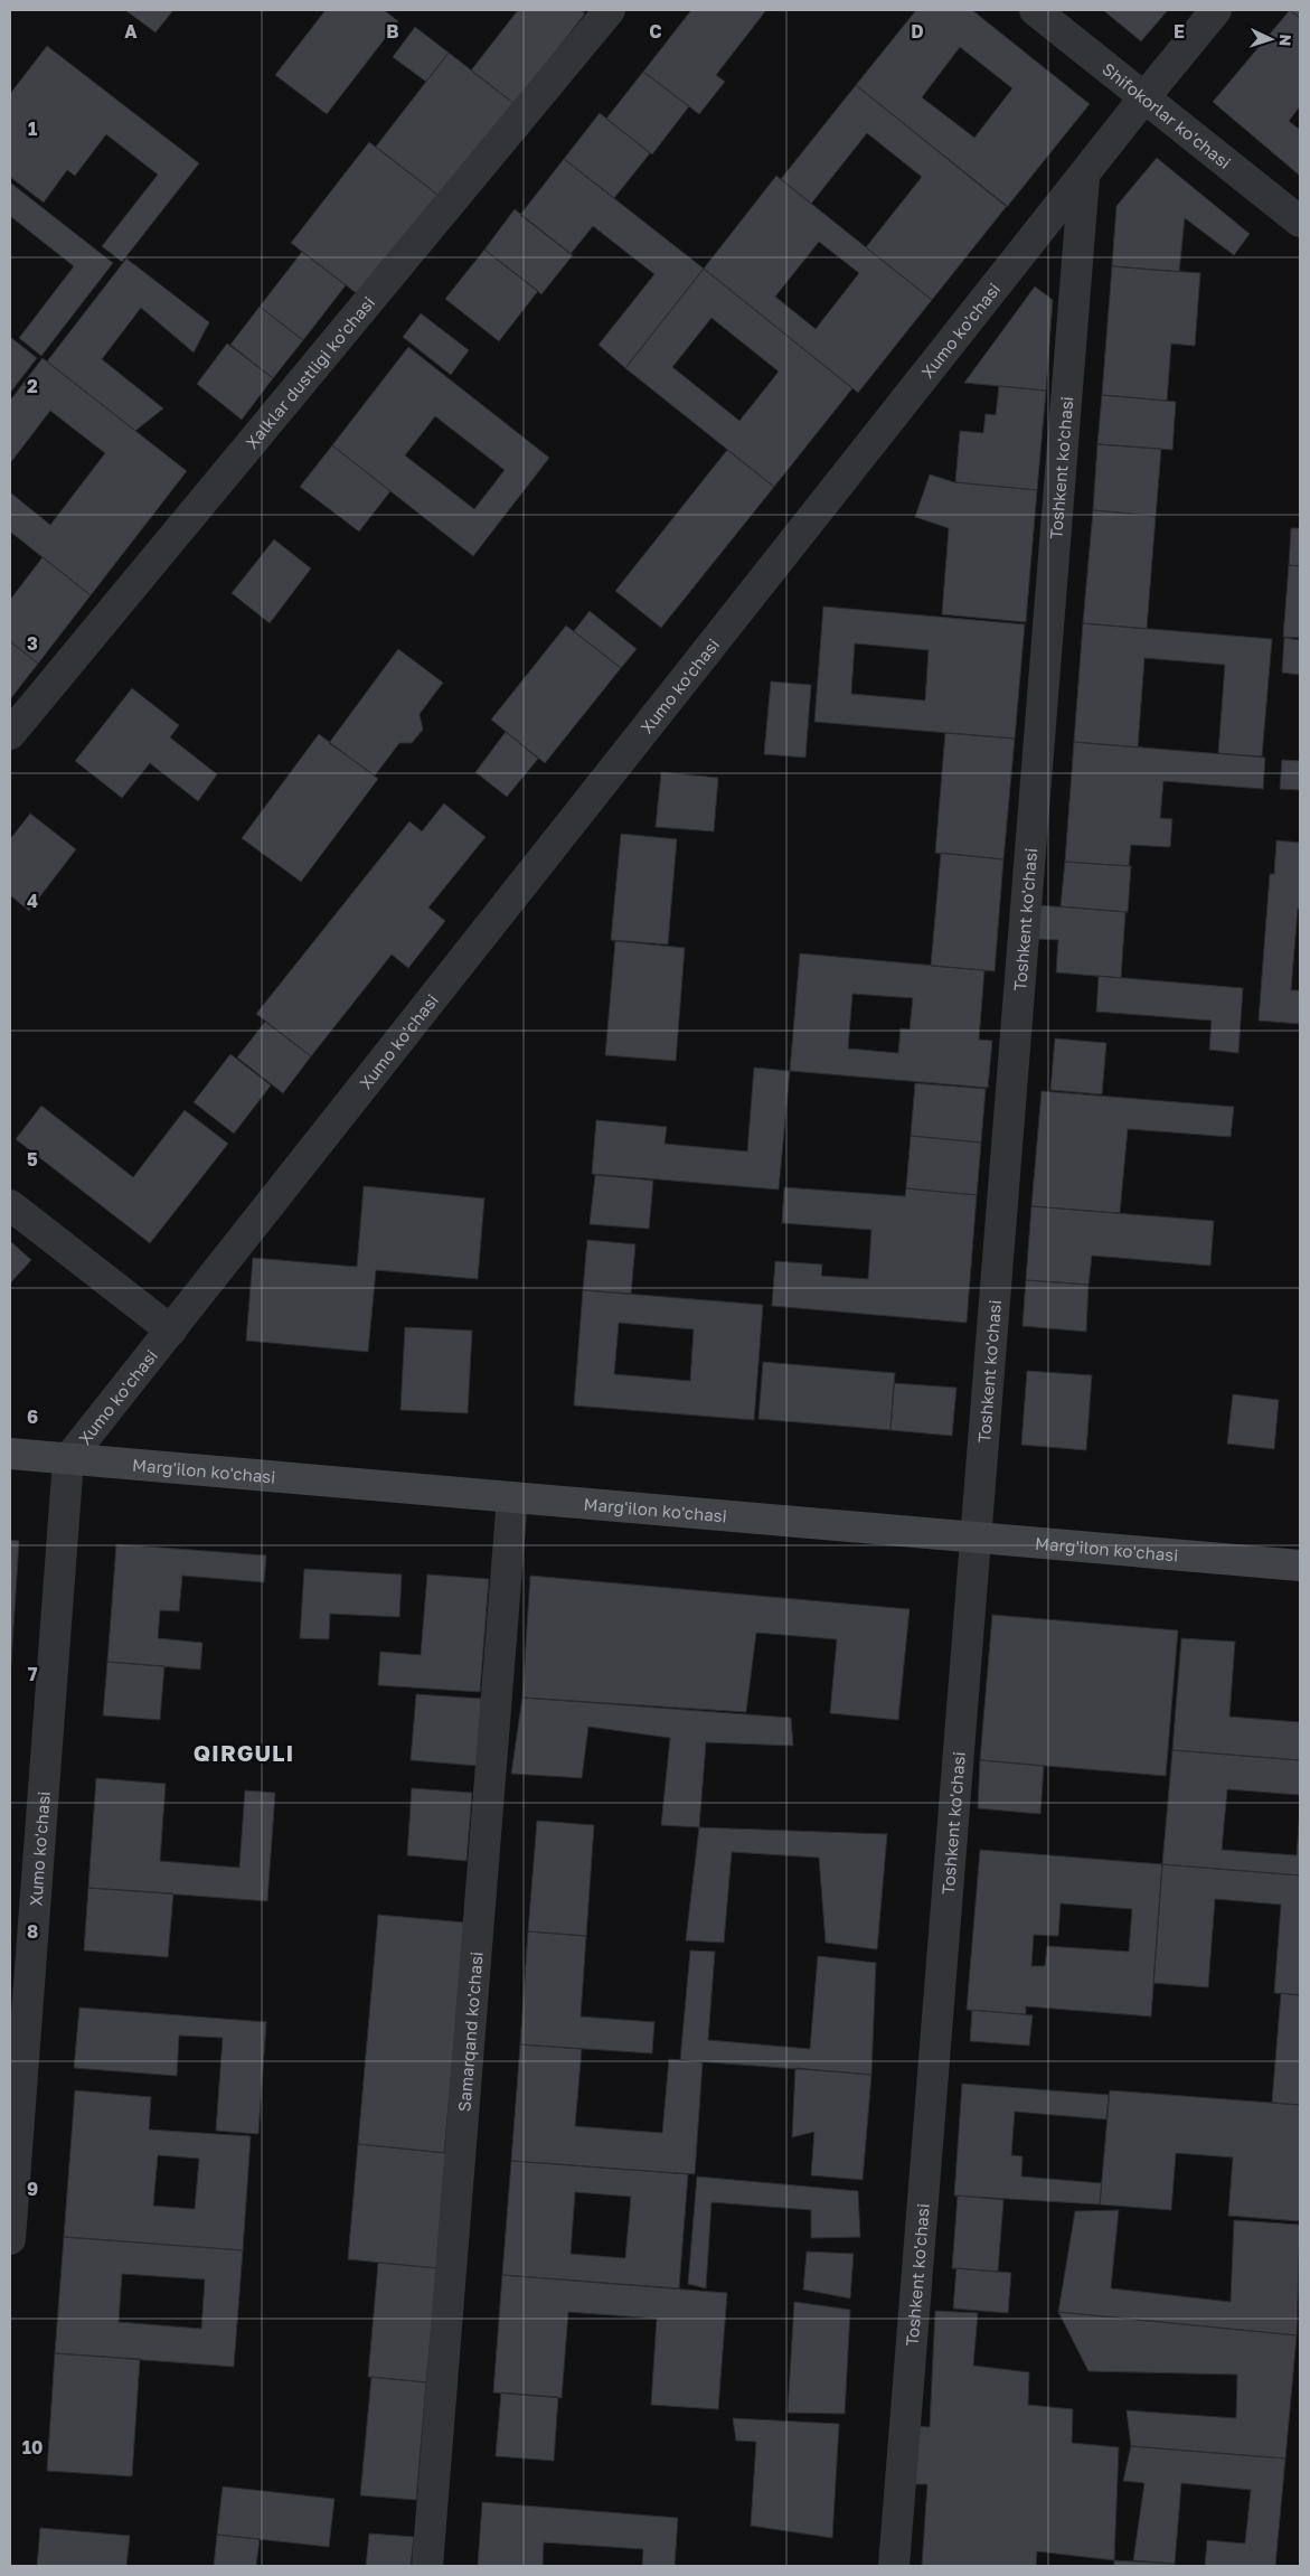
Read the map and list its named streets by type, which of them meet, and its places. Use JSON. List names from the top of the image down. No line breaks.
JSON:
{"streets":{"street":["Shifokorlar ko'chasi","Xumo ko'chasi","Xalklar dustligi ko'chasi","Toshkent ko'chasi","Marg'ilon ko'chasi","Samarqand ko'chasi"]},"crossings":[["Shifokorlar ko'chasi","Xumo ko'chasi"],["Xumo ko'chasi","Toshkent ko'chasi"],["Xumo ko'chasi","Marg'ilon ko'chasi"],["Toshkent ko'chasi","Marg'ilon ko'chasi"],["Marg'ilon ko'chasi","Samarqand ko'chasi"]],"districts":["QIRGULI"],"north":"right","grid":{"columns":["A","B","C","D","E"],"rows":["1","2","3","4","5","6","7","8","9","10"]}}
